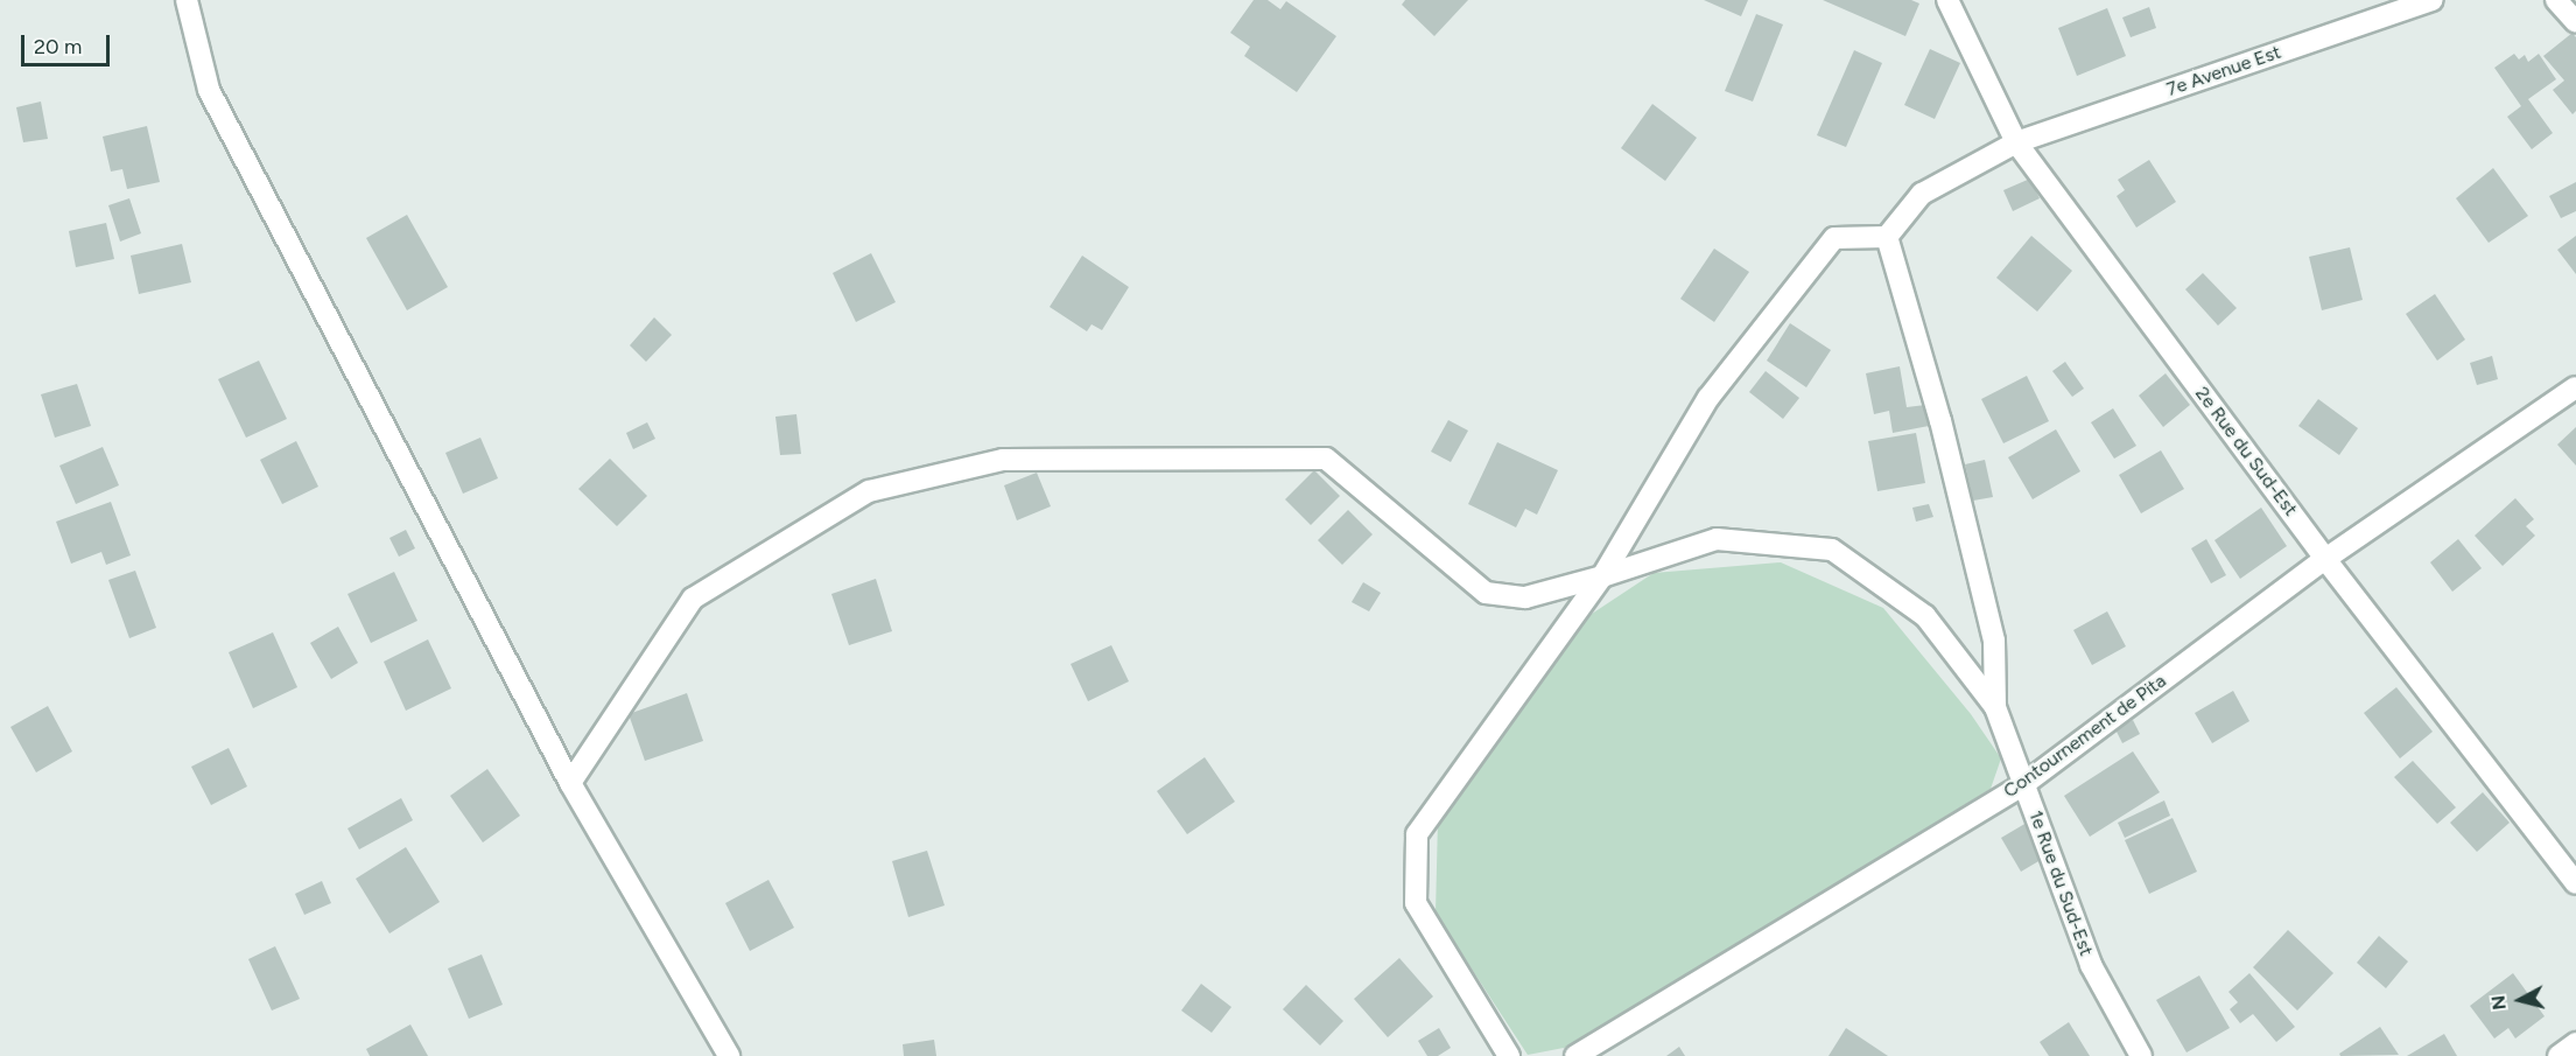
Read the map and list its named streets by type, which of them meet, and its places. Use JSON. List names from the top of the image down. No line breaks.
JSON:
{"streets":{"street":["7e Avenue Est","2e Rue du Sud-Est","Contournement de Pita","1e Rue du Sud-Est"]},"crossings":[["7e Avenue Est","2e Rue du Sud-Est"],["2e Rue du Sud-Est","Contournement de Pita"],["Contournement de Pita","1e Rue du Sud-Est"]],"scale_bar":"20 m","north":"left"}
